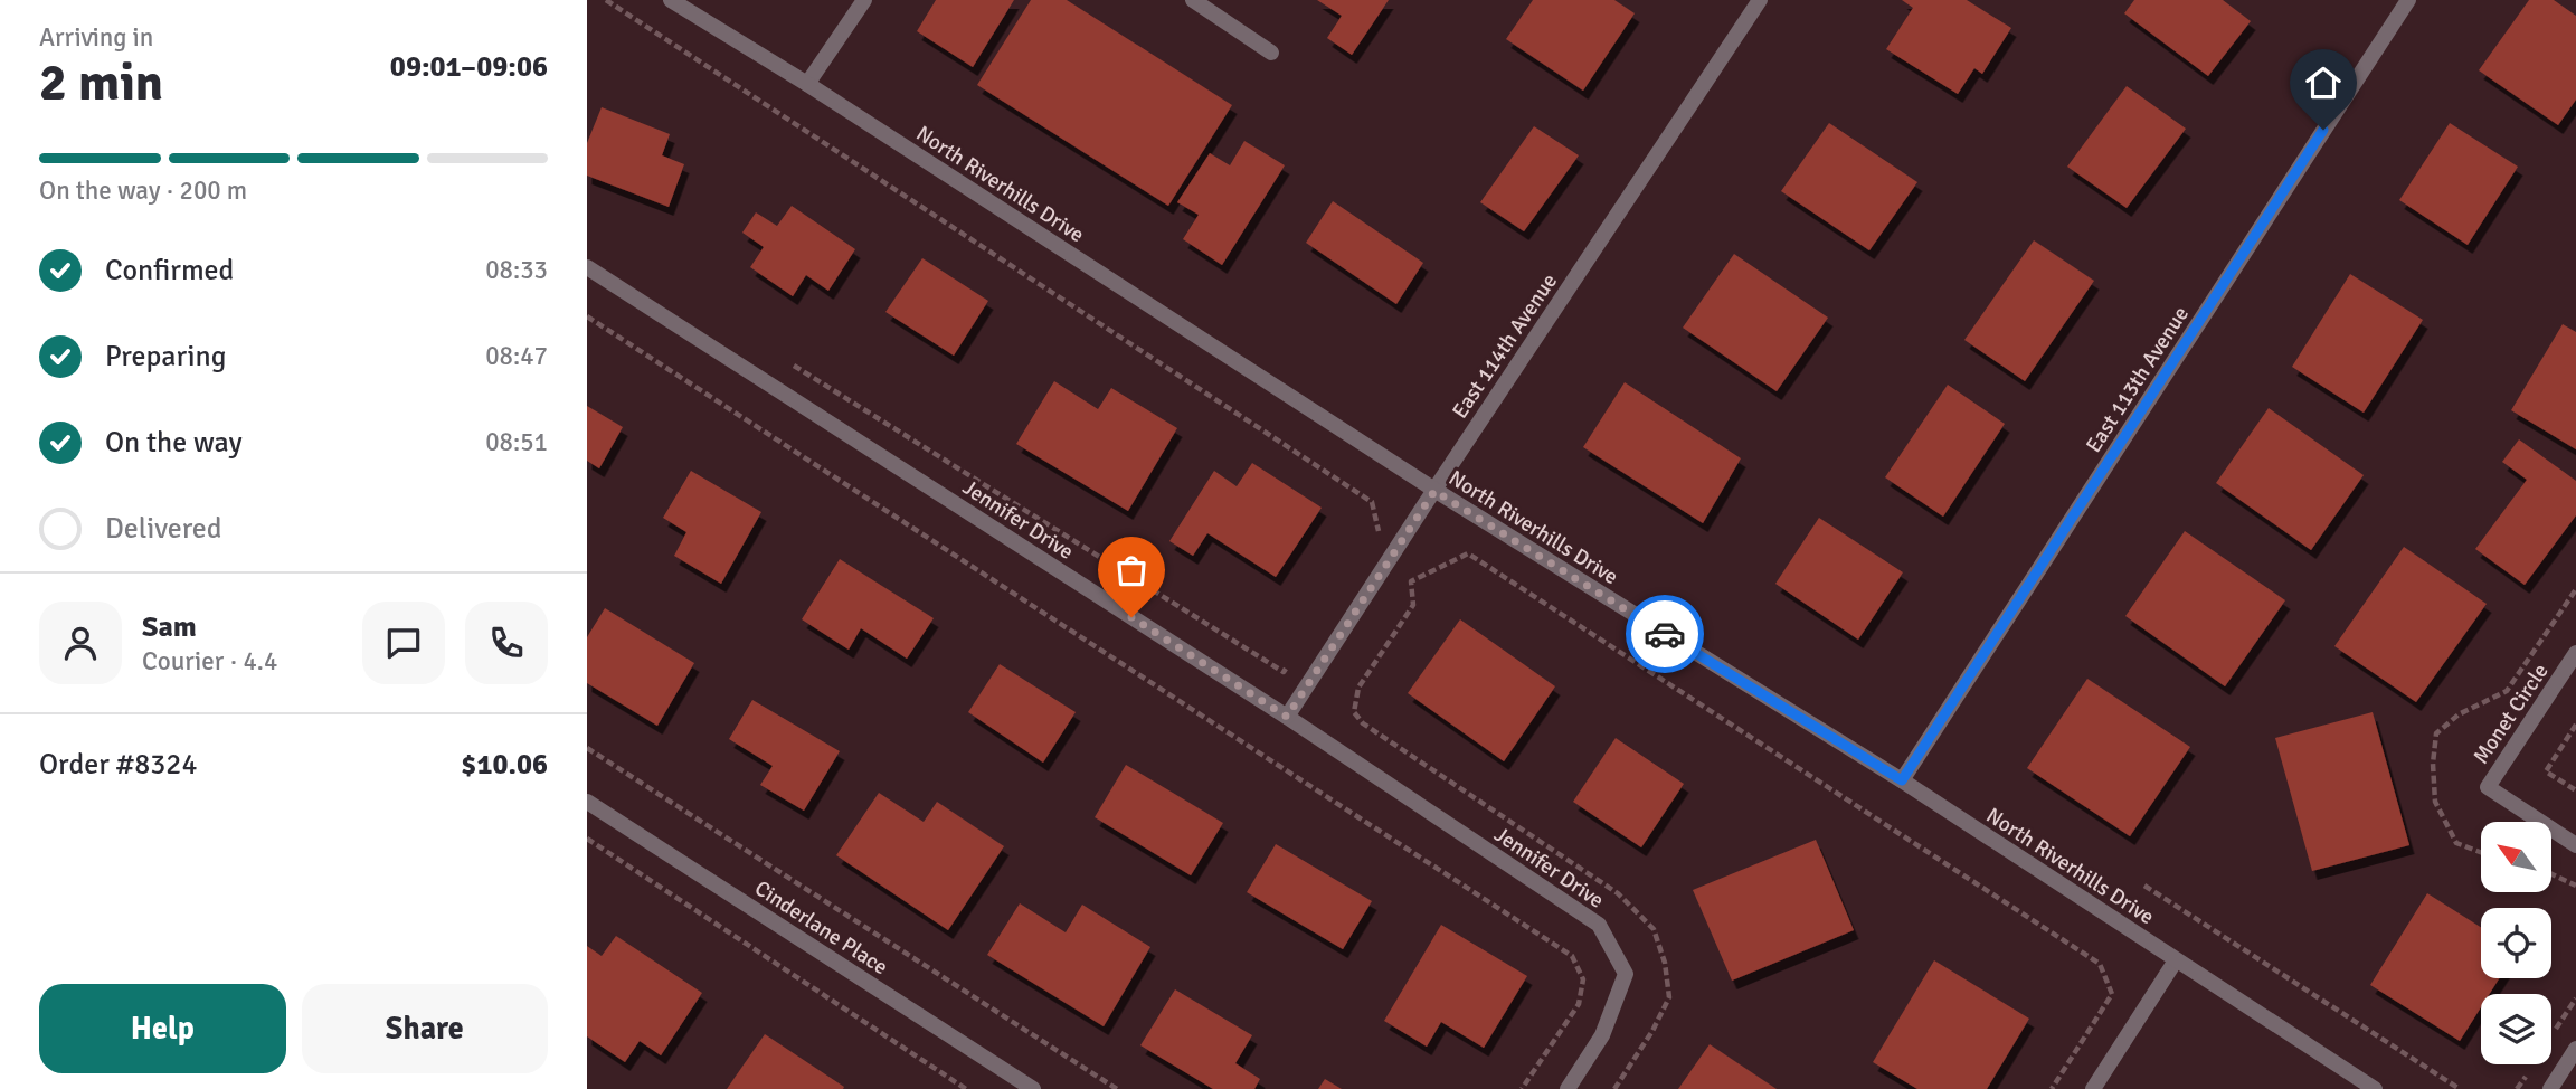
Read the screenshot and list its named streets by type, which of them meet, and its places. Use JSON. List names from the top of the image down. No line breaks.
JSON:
{"streets":{"street":["North Riverhills Drive","East 114th Avenue","East 113th Avenue","Jennifer Drive","Monet Circle","Cinderlane Place"]},"crossings":[["North Riverhills Drive","East 114th Avenue"],["North Riverhills Drive","East 113th Avenue"],["East 114th Avenue","Jennifer Drive"]],"north":"top left","page":{"heading":["2 min","Arriving in","09:01–09:06"],"panel":["Sam","Courier · 4.4","Order #8324","$10.06"],"bar":"On the way · 200 m","list":[["Confirmed","08:33"],["Preparing","08:47"],["On the way","08:51"],"Delivered"],"buttons":["Help","Share"]}}
